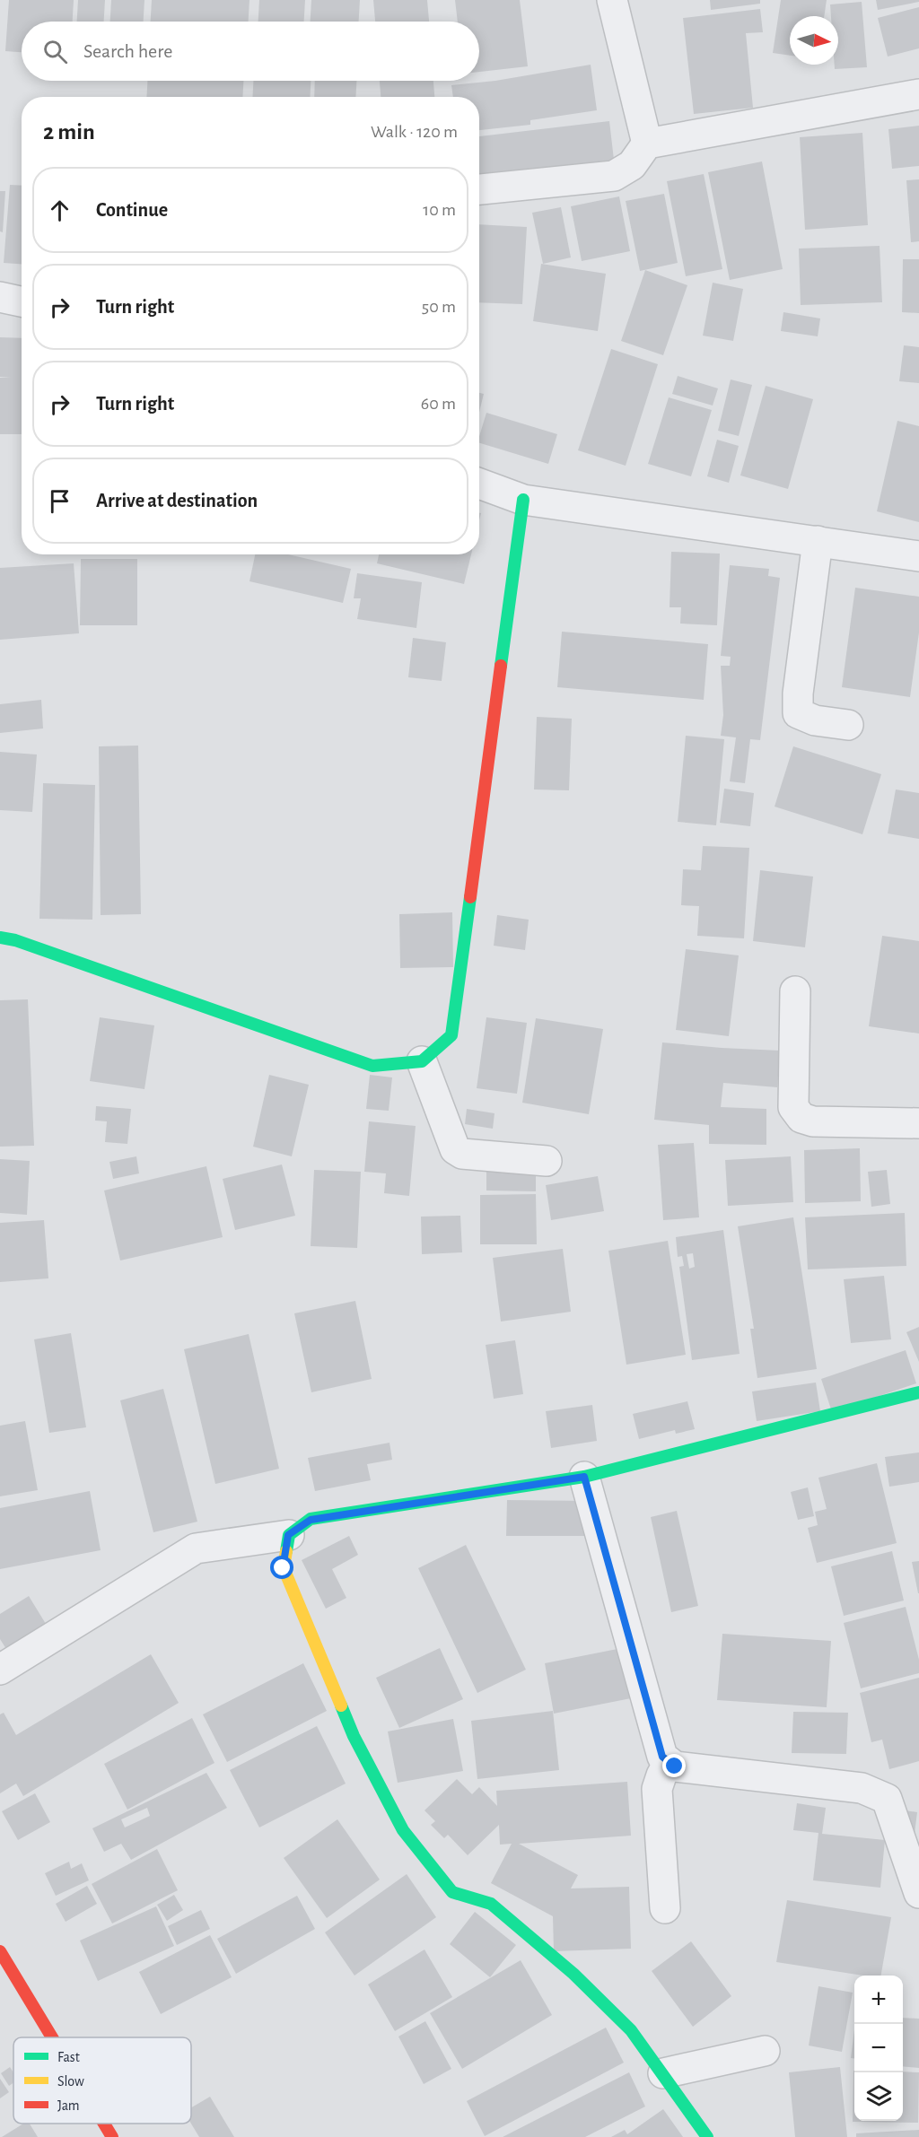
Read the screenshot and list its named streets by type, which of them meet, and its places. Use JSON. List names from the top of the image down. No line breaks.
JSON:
{"legend":["Fast","Slow","Jam"],"north":"right","page":{"search":"Search here","heading":["2 min","Walk · 120 m"],"list":[["Continue","10 m"],["Turn right","50 m"],["Turn right","60 m"],"Arrive at destination"],"map_buttons":["+","−"]}}
